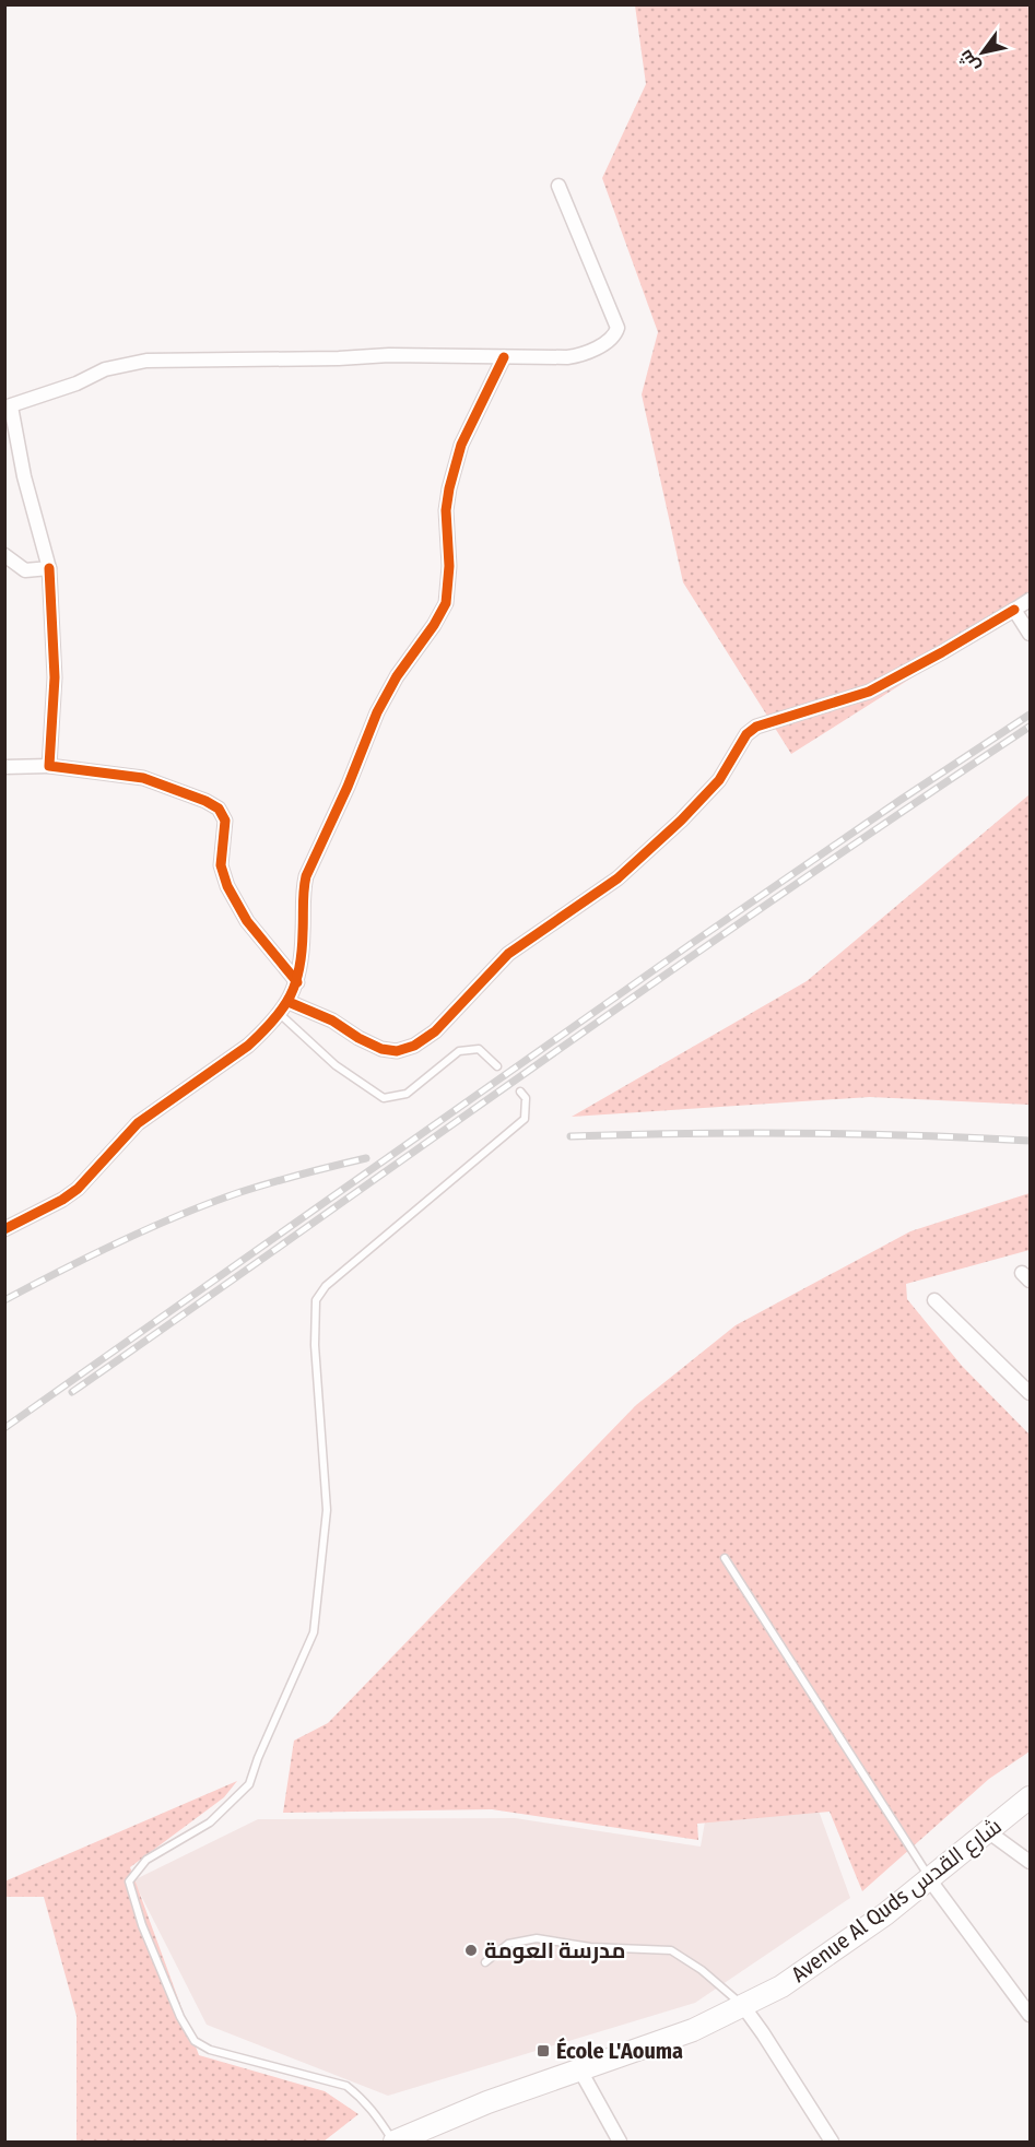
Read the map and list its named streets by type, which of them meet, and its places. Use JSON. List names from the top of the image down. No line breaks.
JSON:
{"streets":{"main road":["Avenue Al Quds شارع القدس"]},"places":{"other":["مدرسة العومة"],"transit":["École L'Aouma"]},"north":"bottom left"}
